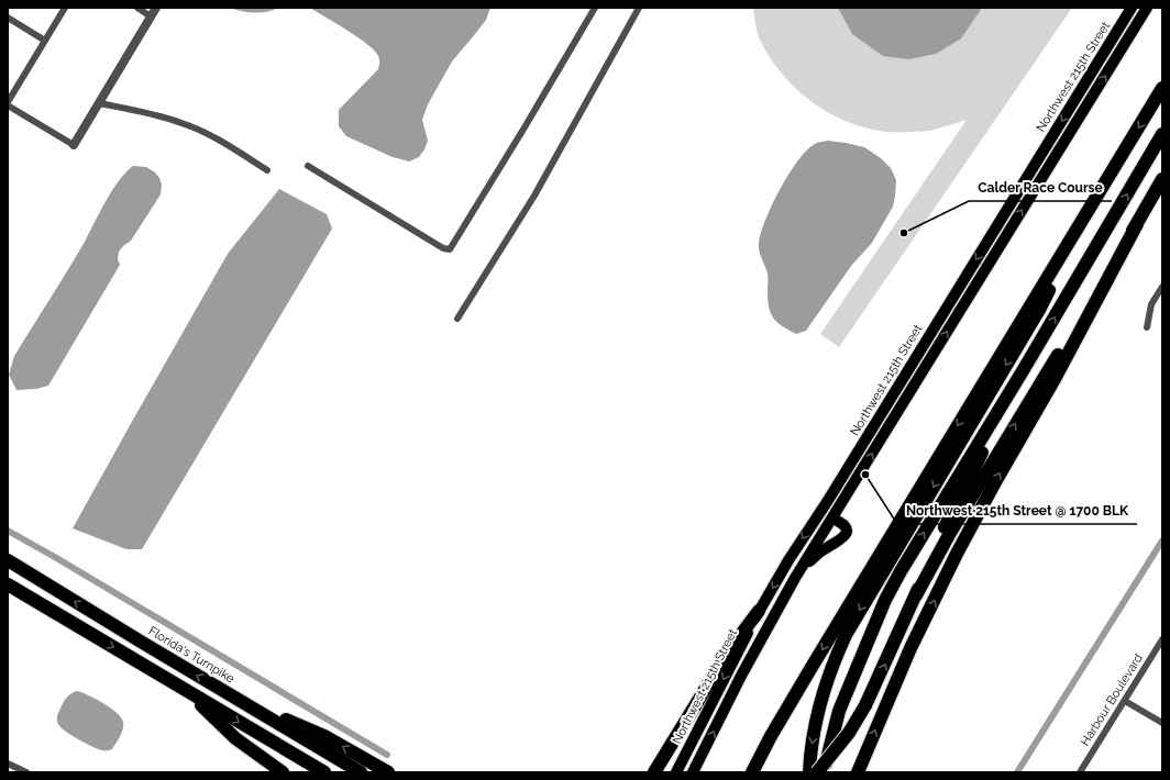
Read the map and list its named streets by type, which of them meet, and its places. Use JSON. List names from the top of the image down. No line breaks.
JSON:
{"streets":{"highway":["Florida's Turnpike"],"main road":["Northwest 215th Street"],"street":["Harbour Boulevard"]},"places":["Calder Race Course","Northwest 215th Street @ 1700 BLK"]}
